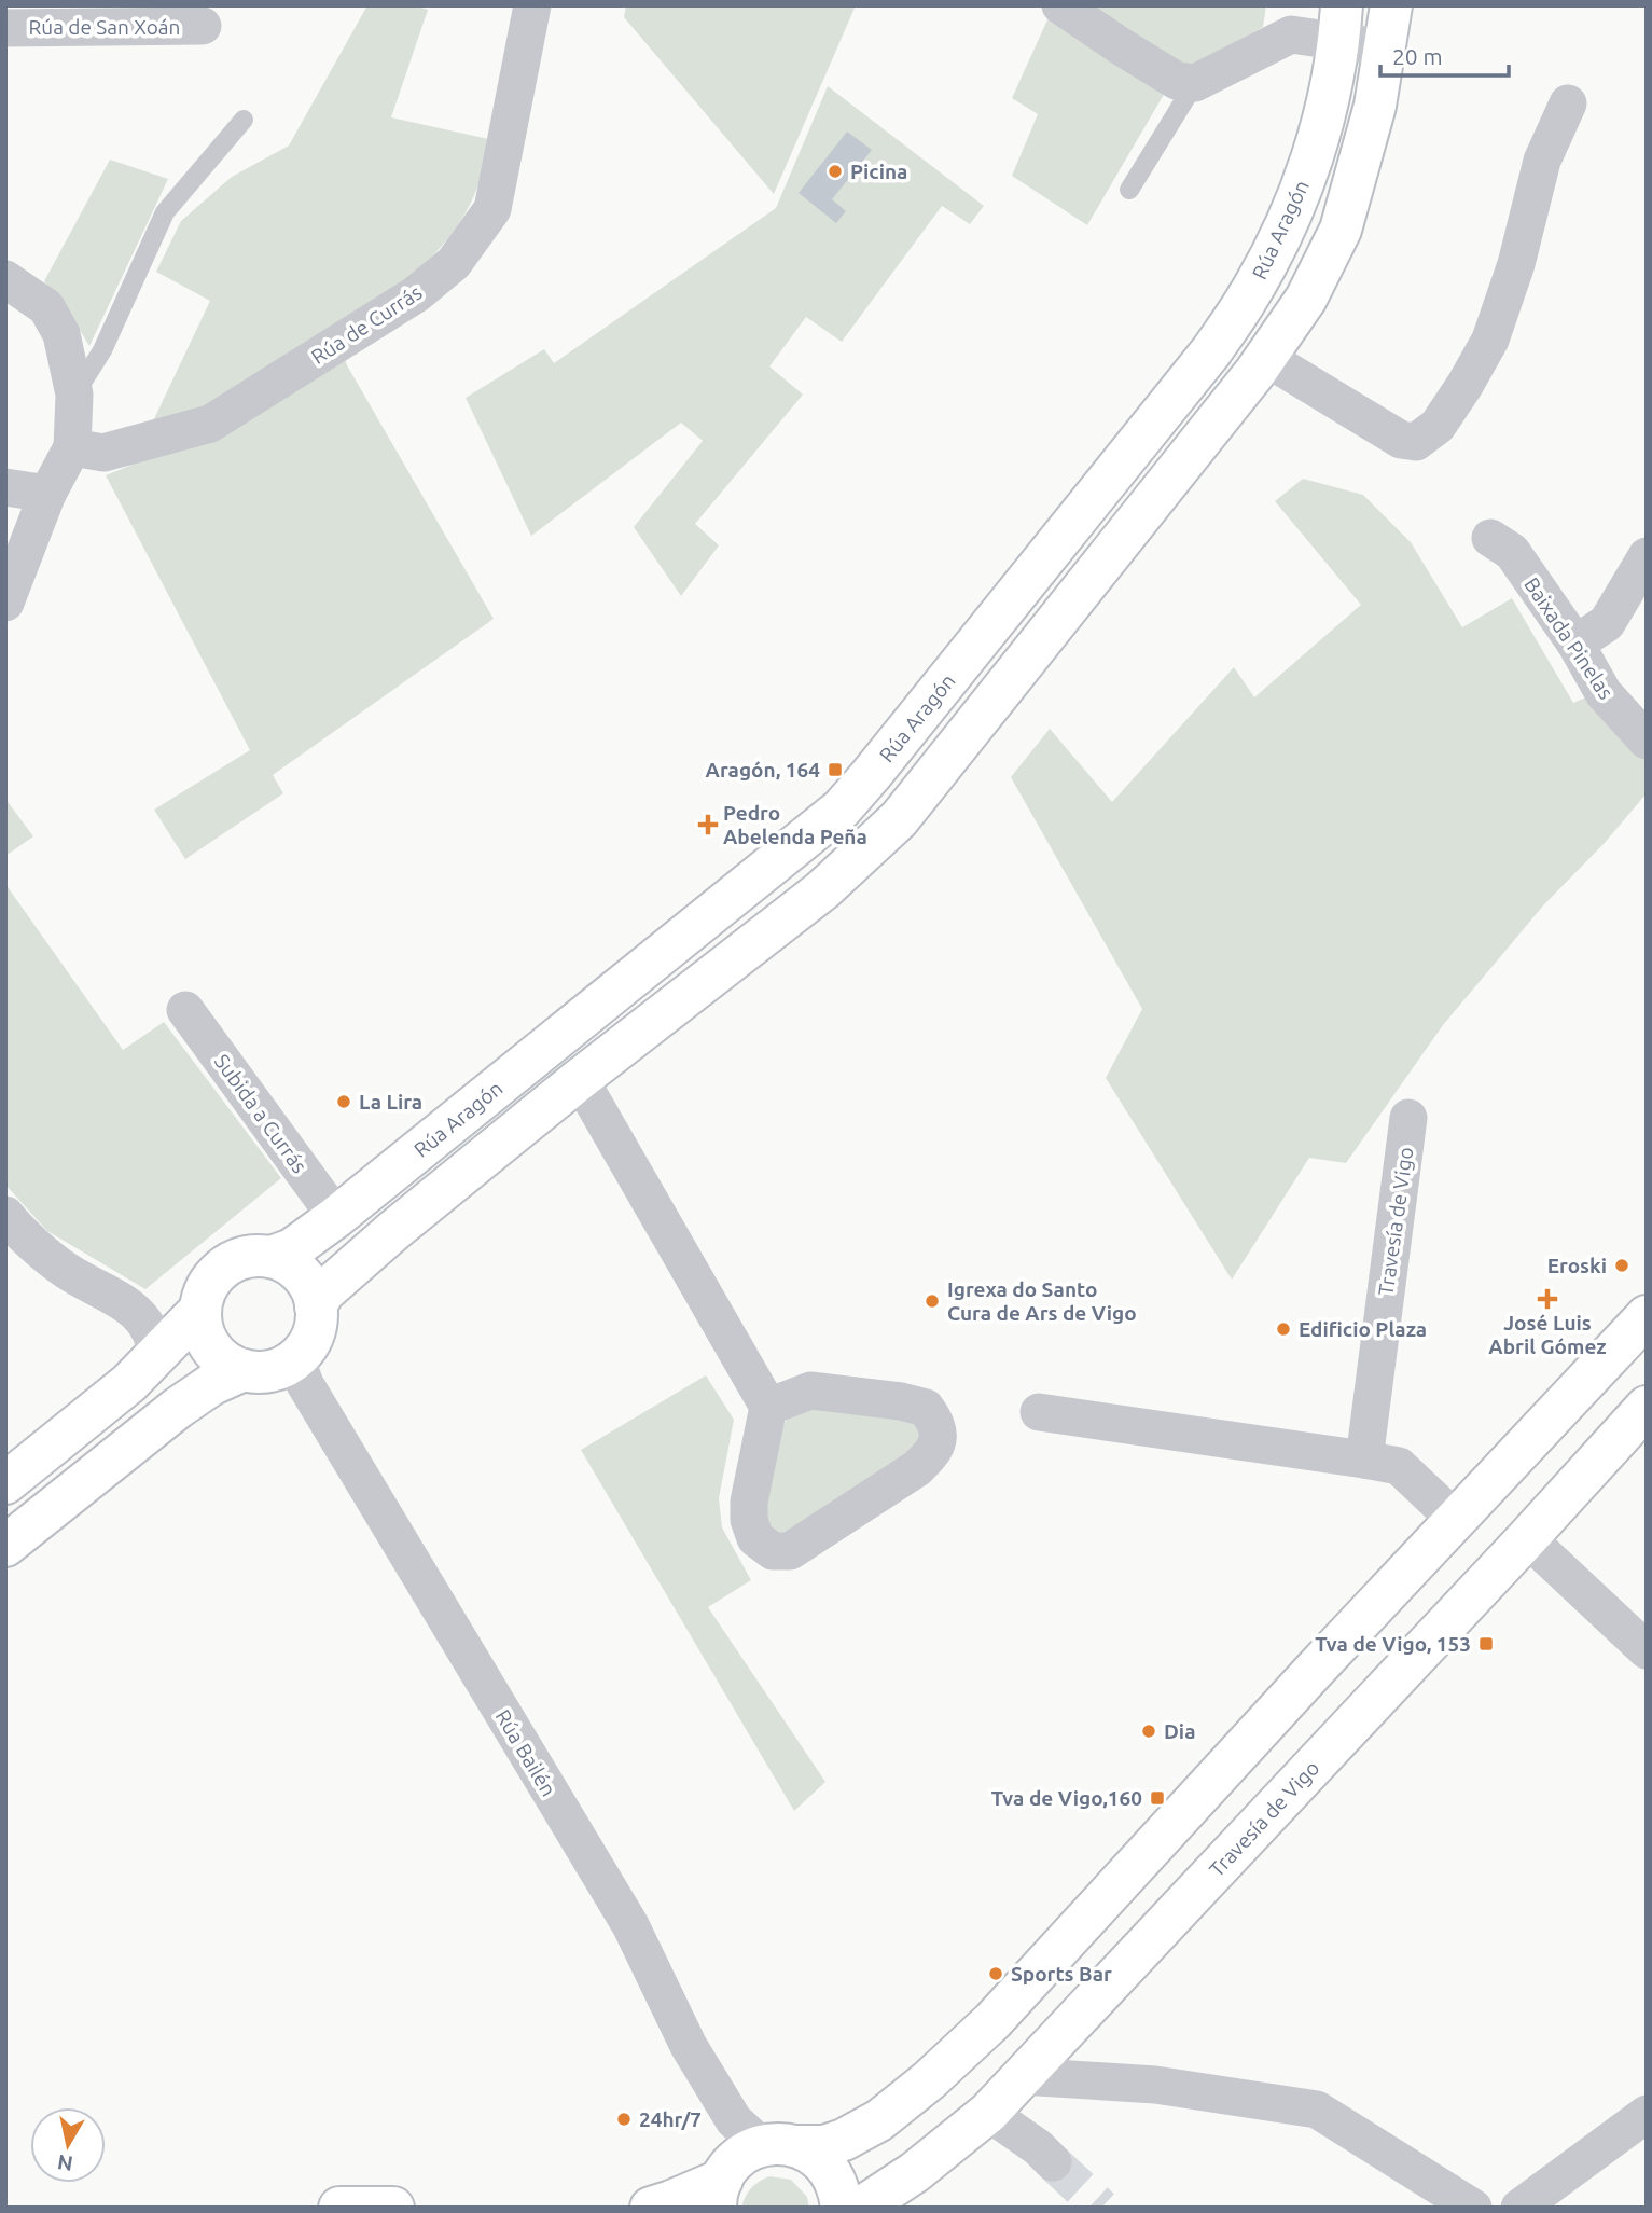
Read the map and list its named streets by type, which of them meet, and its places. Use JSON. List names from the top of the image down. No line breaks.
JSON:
{"streets":{"main road":["Rúa Aragón","Travesía de Vigo"],"street":["Rúa de San Xoán","Rúa de Currás","Baixada Pinelas","Subida a Currás","Rúa Bailén"]},"crossings":[["Rúa Aragón","Subida a Currás"],["Rúa Aragón","Rúa Bailén"]],"places":{"other":["Picina","La Lira","Eroski","Igrexa do Santo Cura de Ars de Vigo","Edificio Plaza","Dia","Sports Bar","24hr/7"],"transit":["Aragón, 164","Tva de Vigo, 153","Tva de Vigo,160"],"health":["Pedro Abelenda Peña","José Luis Abril Gómez"]},"scale_bar":"20 m","north":"bottom"}
